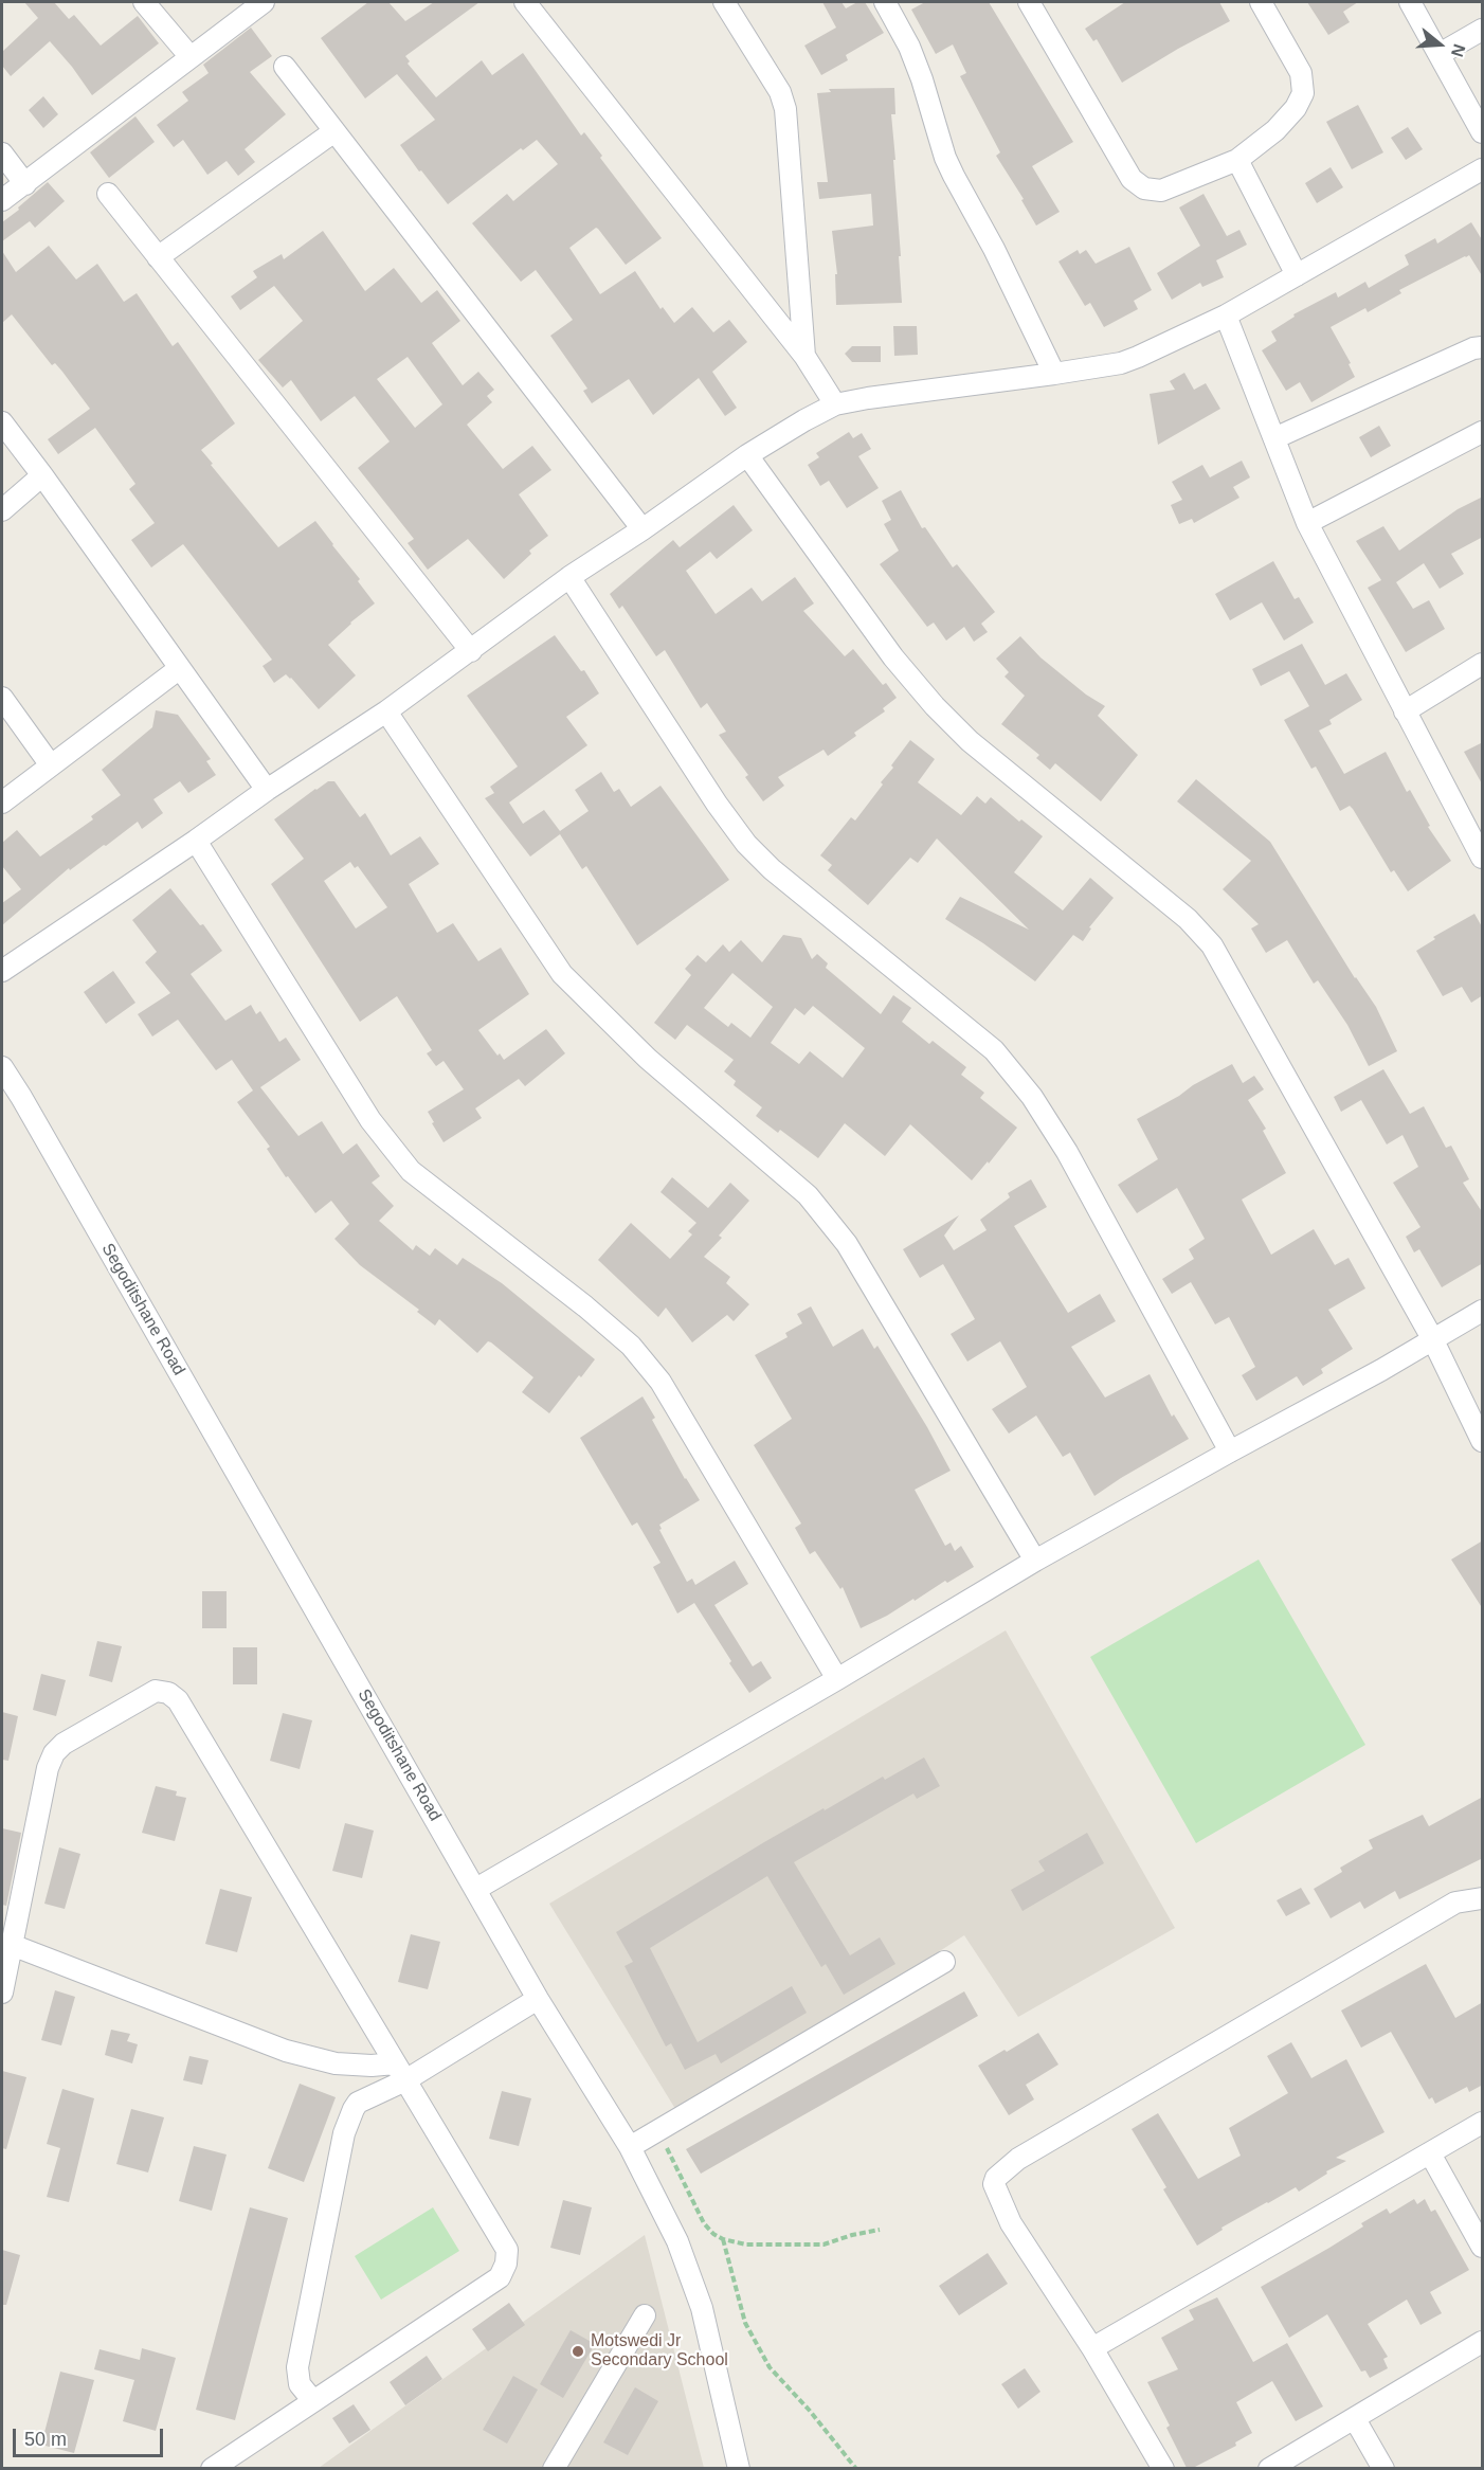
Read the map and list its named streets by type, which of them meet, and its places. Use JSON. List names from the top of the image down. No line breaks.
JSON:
{"streets":{"street":["Segoditshane Road"]},"places":["Motswedi Jr Secondary School"],"scale_bar":"50 m","north":"right"}
